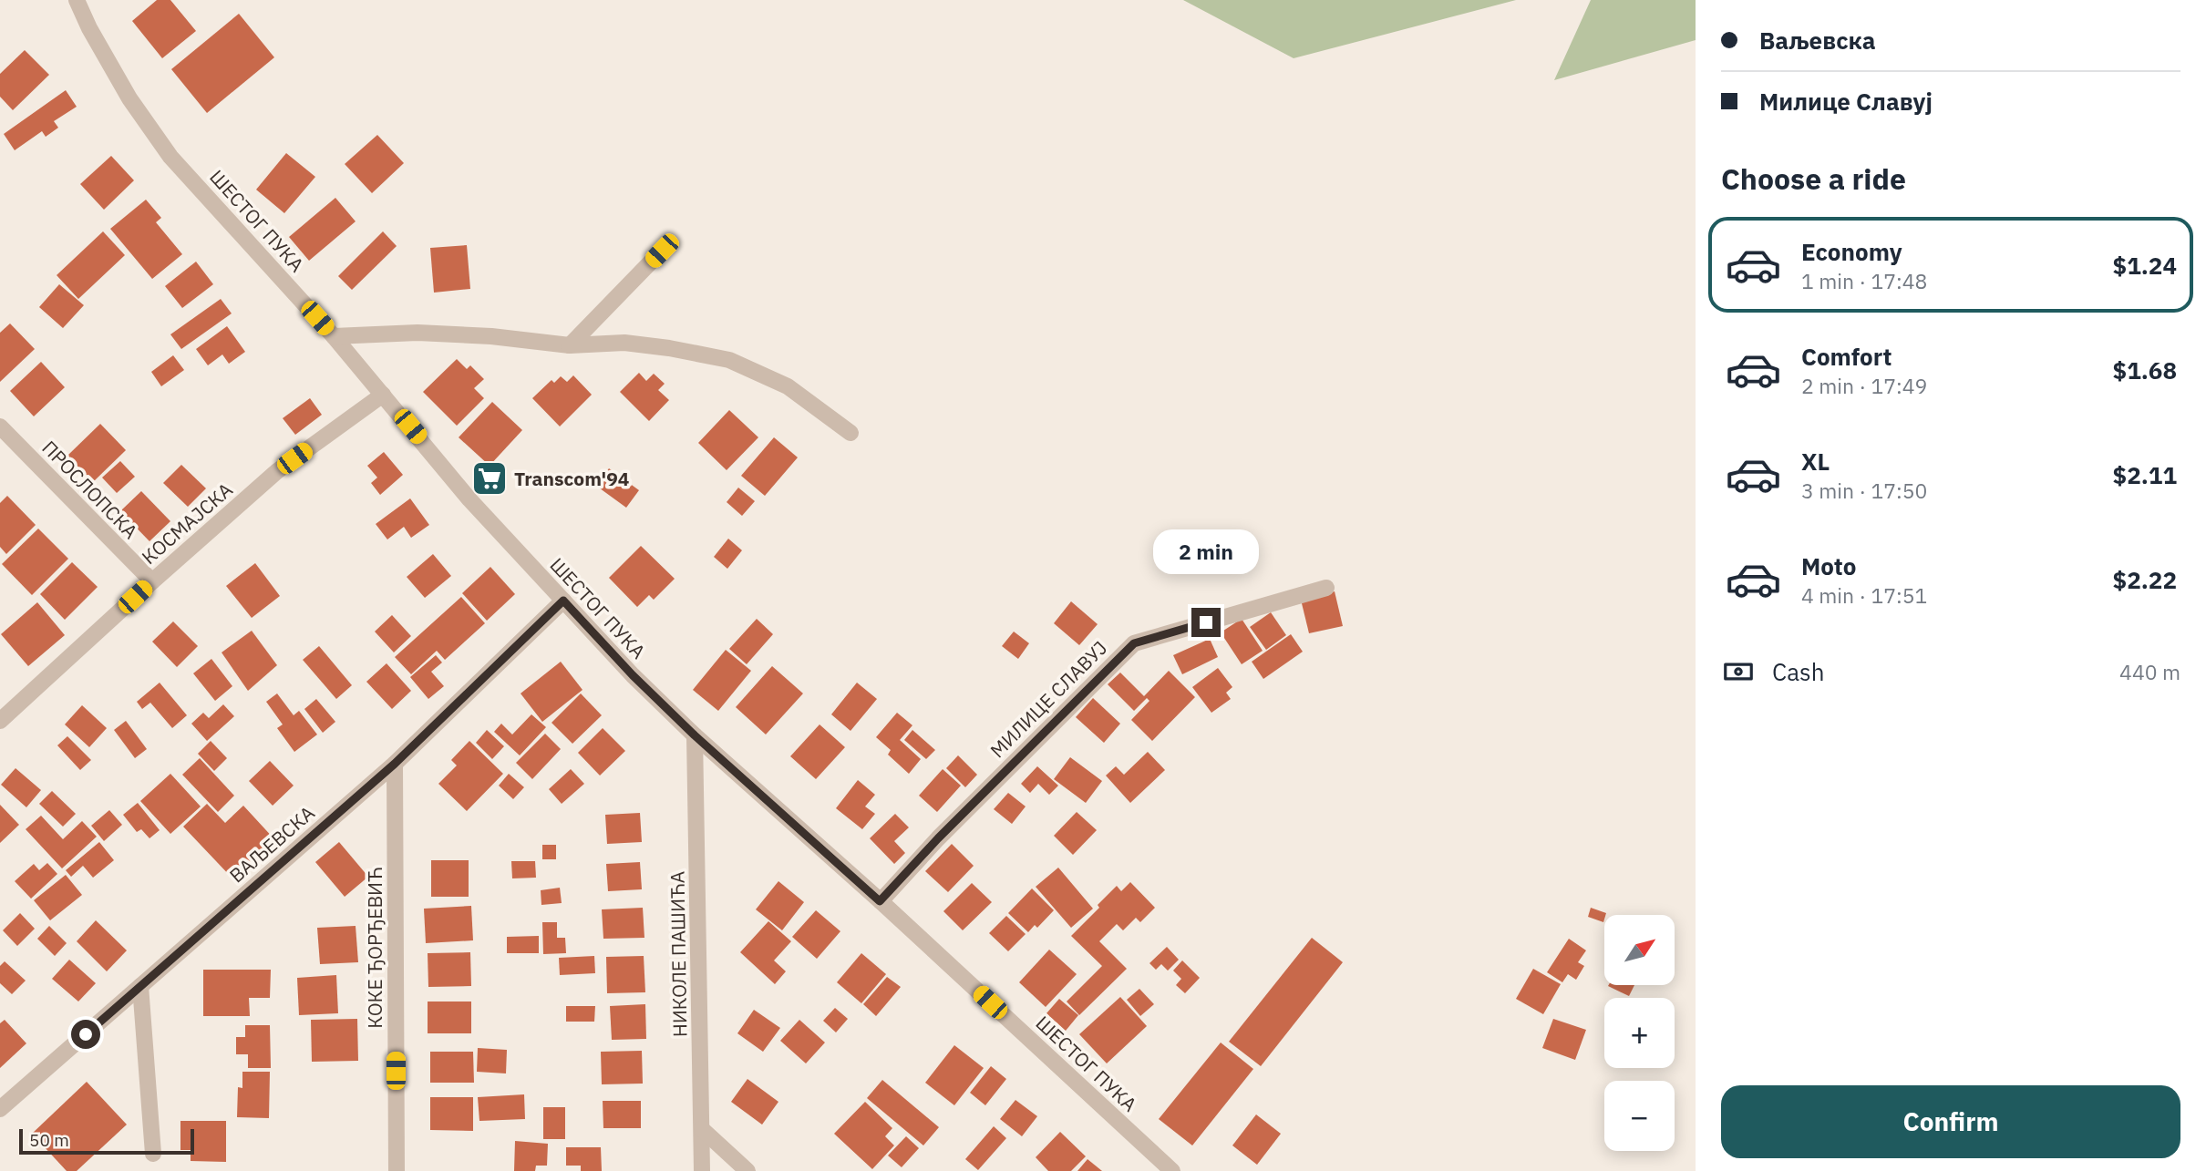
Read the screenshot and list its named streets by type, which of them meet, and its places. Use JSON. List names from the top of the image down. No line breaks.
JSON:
{"streets":{"street":["ШЕСТОГ ПУКА","ПРОСЛОПСКА","КОСМАЈСКА","МИЛИЦЕ СЛАВУЈ","ВАЉЕВСКА","КОКЕ ЂОРЂЕВИЋ","НИКОЛЕ ПАШИЋА"]},"crossings":[["ШЕСТОГ ПУКА","КОСМАЈСКА"],["ШЕСТОГ ПУКА","МИЛИЦЕ СЛАВУЈ"],["ШЕСТОГ ПУКА","ВАЉЕВСКА"],["ШЕСТОГ ПУКА","НИКОЛЕ ПАШИЋА"],["ПРОСЛОПСКА","КОСМАЈСКА"],["ВАЉЕВСКА","КОКЕ ЂОРЂЕВИЋ"]],"places":{"supermarket":["Transcom'94"]},"scale_bar":"50 m","north":"top right","page":{"banner":["Ваљевска","Милице Славуј"],"heading":"Choose a ride","list":[{"name":"Economy","note":"1 min · 17:48","value":"$1.24"},{"name":"Comfort","note":"2 min · 17:49","value":"$1.68"},{"name":"XL","note":"3 min · 17:50","value":"$2.11"},{"name":"Moto","note":"4 min · 17:51","value":"$2.22"}],"bubble":"2 min","pay":["Cash","440 m"],"map_buttons":["+","−"],"buttons":"Confirm","scale":"50 m"}}
